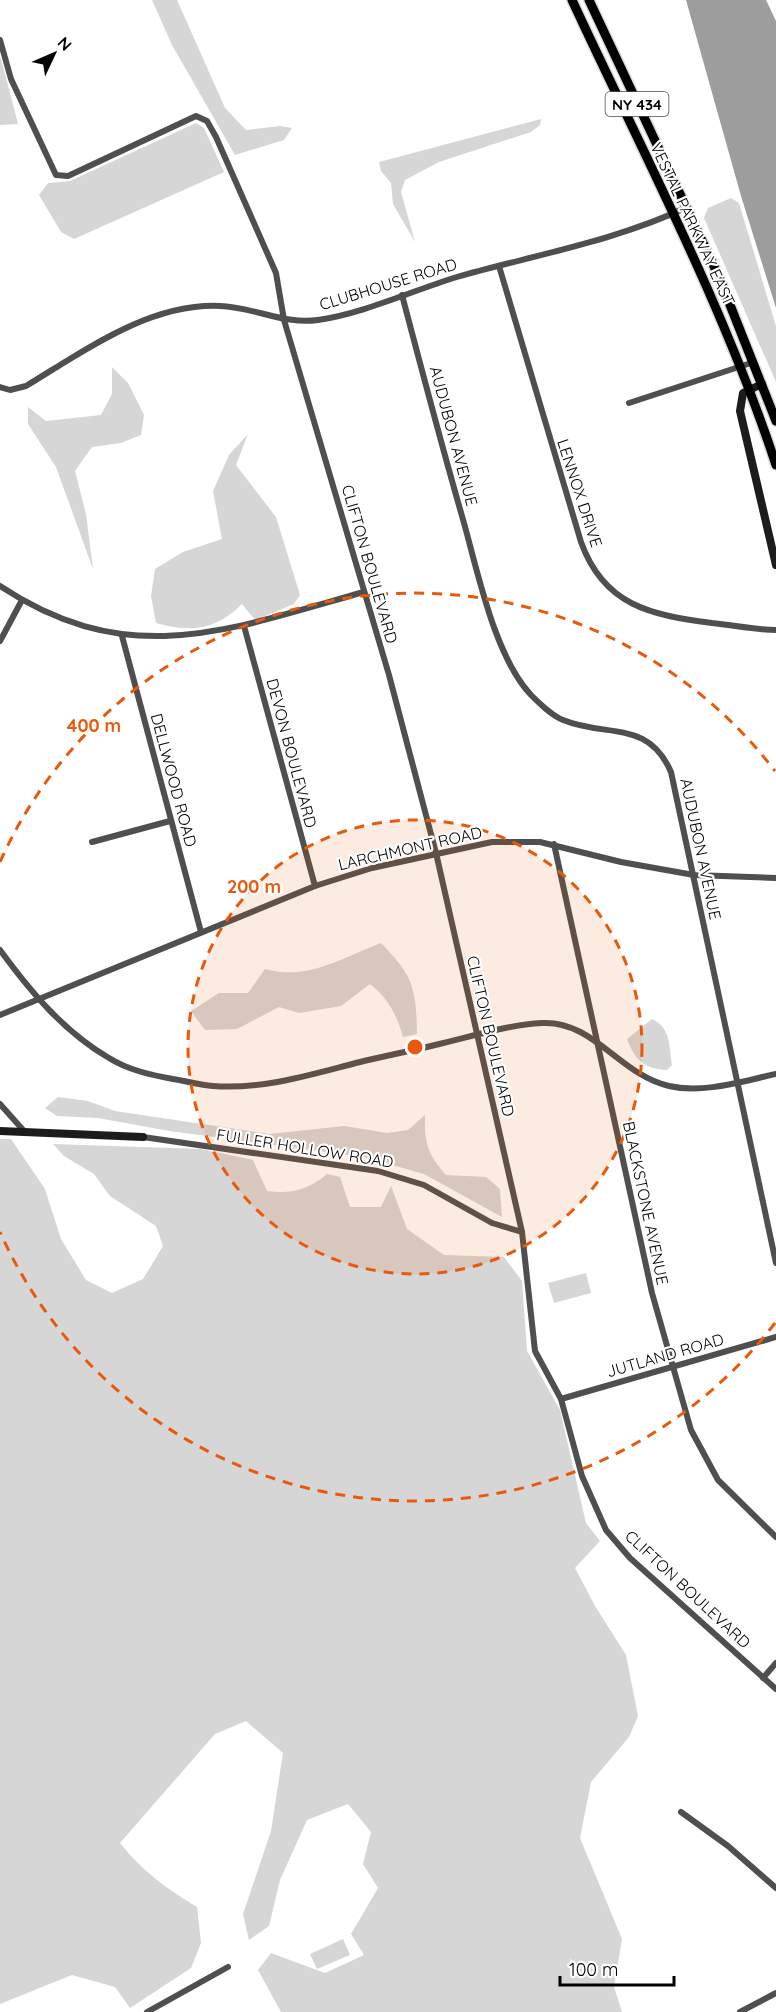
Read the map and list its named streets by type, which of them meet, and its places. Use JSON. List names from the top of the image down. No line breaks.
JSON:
{"streets":{"main road":["NY 434","VESTAL PARKWAY EAST"],"street":["CLUBHOUSE ROAD","AUDUBON AVENUE","LENNOX DRIVE","CLIFTON BOULEVARD","DEVON BOULEVARD","DELLWOOD ROAD","LARCHMONT ROAD","FULLER HOLLOW ROAD","BLACKSTONE AVENUE","JUTLAND ROAD"]},"crossings":[["VESTAL PARKWAY EAST","CLUBHOUSE ROAD"],["CLUBHOUSE ROAD","AUDUBON AVENUE"],["CLUBHOUSE ROAD","LENNOX DRIVE"],["CLUBHOUSE ROAD","CLIFTON BOULEVARD"],["AUDUBON AVENUE","LARCHMONT ROAD"],["CLIFTON BOULEVARD","LARCHMONT ROAD"],["CLIFTON BOULEVARD","FULLER HOLLOW ROAD"],["CLIFTON BOULEVARD","JUTLAND ROAD"],["DEVON BOULEVARD","LARCHMONT ROAD"],["DELLWOOD ROAD","LARCHMONT ROAD"],["LARCHMONT ROAD","BLACKSTONE AVENUE"],["BLACKSTONE AVENUE","JUTLAND ROAD"]],"scale_bar":"100 m","north":"top right","rings":["400 m","200 m"]}
